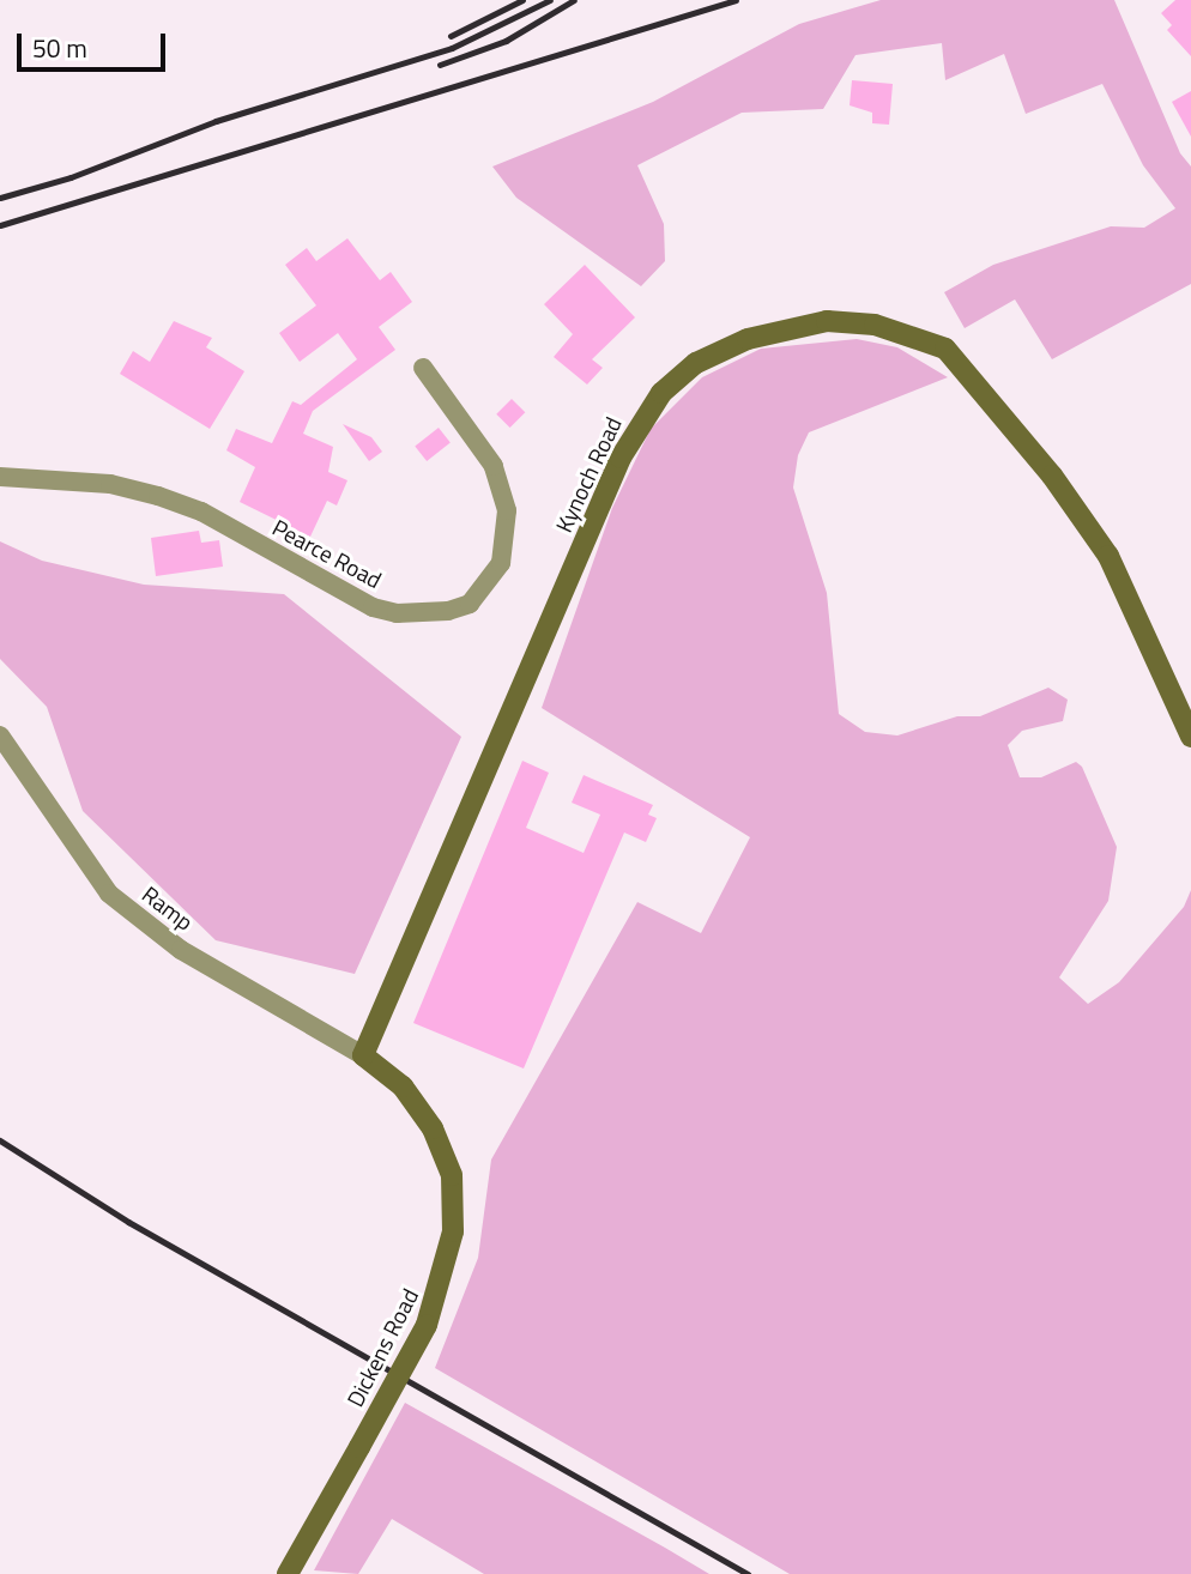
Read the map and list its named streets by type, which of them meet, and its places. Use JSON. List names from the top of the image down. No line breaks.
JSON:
{"streets":{"street":["Kynoch Road","Pearce Road","Ramp","Dickens Road"]},"crossings":[["Kynoch Road","Ramp"],["Kynoch Road","Dickens Road"],["Ramp","Dickens Road"]],"scale_bar":"50 m"}
